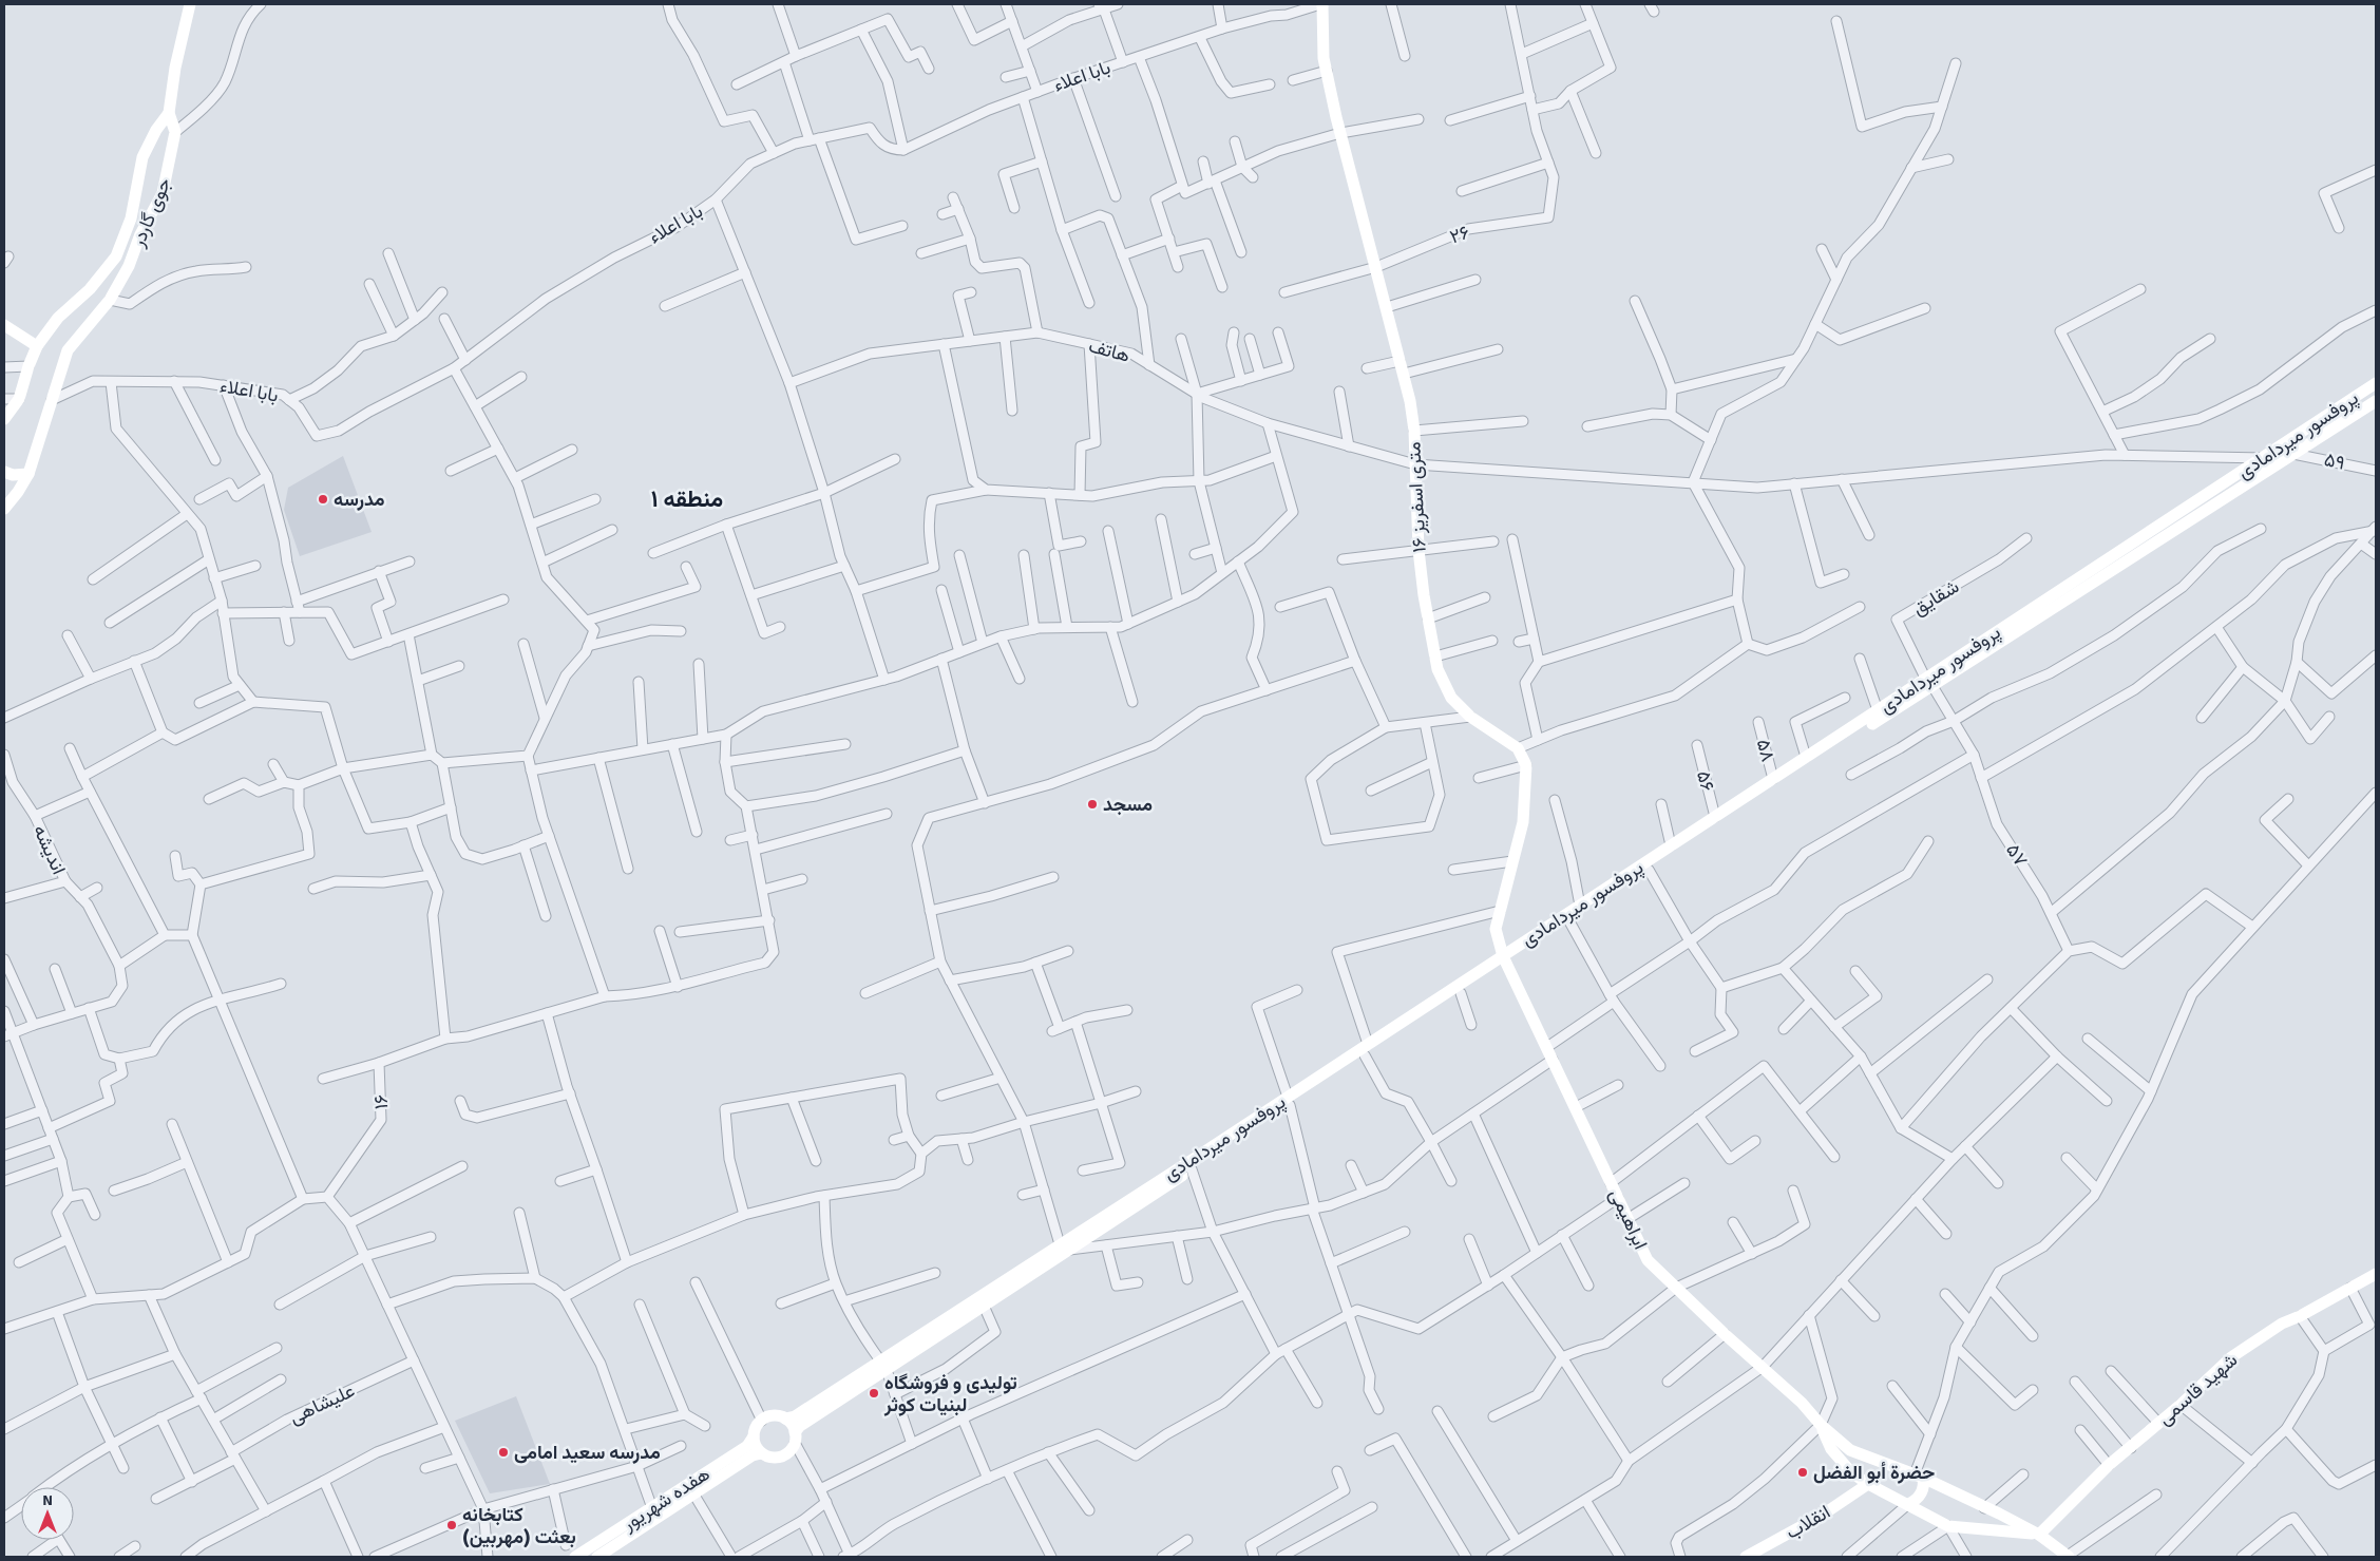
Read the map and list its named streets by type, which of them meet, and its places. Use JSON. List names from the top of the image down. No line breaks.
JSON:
{"streets":{"main road":["جوی گاردر","پروفسور میردامادی","۱۶ متری اسفریز","ابراهیمی","شهید قاسمی","هفده شهریور","انقلاب"],"street":["بابا اعلاء","۲۶","هاتف","۵۹","شقایق","۵۸","۵۶","اندیشه","۵۷","۱۶","علیشاهی"]},"crossings":[["بابا اعلاء","جوی گاردر"],["بابا اعلاء","۱۶ متری اسفریز"],["۲۶","۱۶ متری اسفریز"],["هاتف","پروفسور میردامادی"],["هاتف","۱۶ متری اسفریز"],["پروفسور میردامادی","۵۹"],["پروفسور میردامادی","۱۶ متری اسفریز"],["پروفسور میردامادی","شقایق"],["پروفسور میردامادی","۵۸"],["پروفسور میردامادی","۵۶"],["پروفسور میردامادی","۵۷"],["پروفسور میردامادی","ابراهیمی"],["پروفسور میردامادی","هفده شهریور"],["۱۶ متری اسفریز","ابراهیمی"],["شقایق","۵۷"]],"districts":["منطقه ۱"],"places":["مدرسه","مسجد","تولیدی و فروشگاه لبنیات کوثر","مدرسه سعید امامی","حضرة أبو الفضل","کتابخانه بعثت (مهربین)"],"north":"top"}
